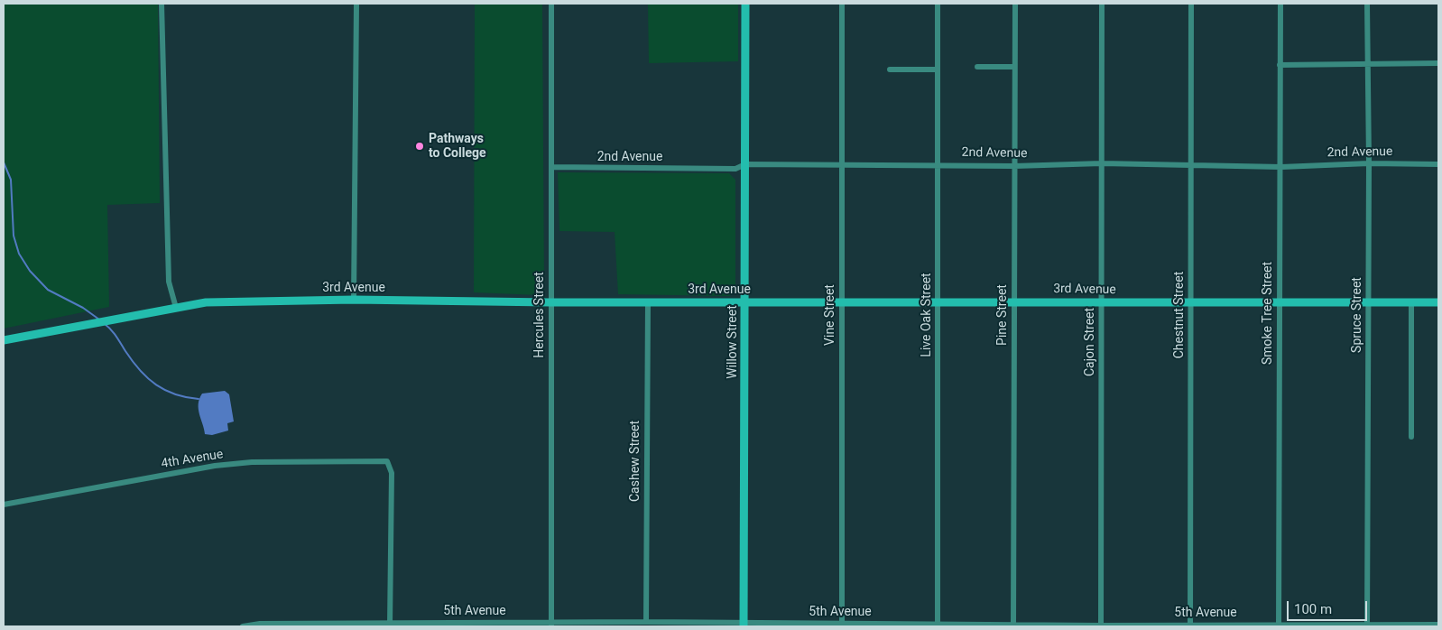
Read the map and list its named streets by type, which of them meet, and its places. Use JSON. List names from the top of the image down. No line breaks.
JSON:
{"streets":{"street":["2nd Avenue","3rd Avenue","Smoke Tree Street","Hercules Street","Vine Street","Live Oak Street","Pine Street","Chestnut Street","Spruce Street","Willow Street","Cajon Street","4th Avenue","Cashew Street","5th Avenue"]},"crossings":[["2nd Avenue","Smoke Tree Street"],["2nd Avenue","Hercules Street"],["2nd Avenue","Vine Street"],["2nd Avenue","Live Oak Street"],["2nd Avenue","Pine Street"],["2nd Avenue","Chestnut Street"],["2nd Avenue","Spruce Street"],["2nd Avenue","Willow Street"],["2nd Avenue","Cajon Street"],["3rd Avenue","Smoke Tree Street"],["3rd Avenue","Hercules Street"],["3rd Avenue","Vine Street"],["3rd Avenue","Live Oak Street"],["3rd Avenue","Pine Street"],["3rd Avenue","Chestnut Street"],["3rd Avenue","Spruce Street"],["3rd Avenue","Willow Street"],["3rd Avenue","Cajon Street"],["3rd Avenue","Cashew Street"],["Smoke Tree Street","5th Avenue"],["Hercules Street","5th Avenue"],["Vine Street","5th Avenue"],["Live Oak Street","5th Avenue"],["Pine Street","5th Avenue"],["Chestnut Street","5th Avenue"],["Spruce Street","5th Avenue"],["Willow Street","5th Avenue"],["Cajon Street","5th Avenue"],["4th Avenue","5th Avenue"],["Cashew Street","5th Avenue"]],"places":["Pathways to College"],"scale_bar":"100 m"}
